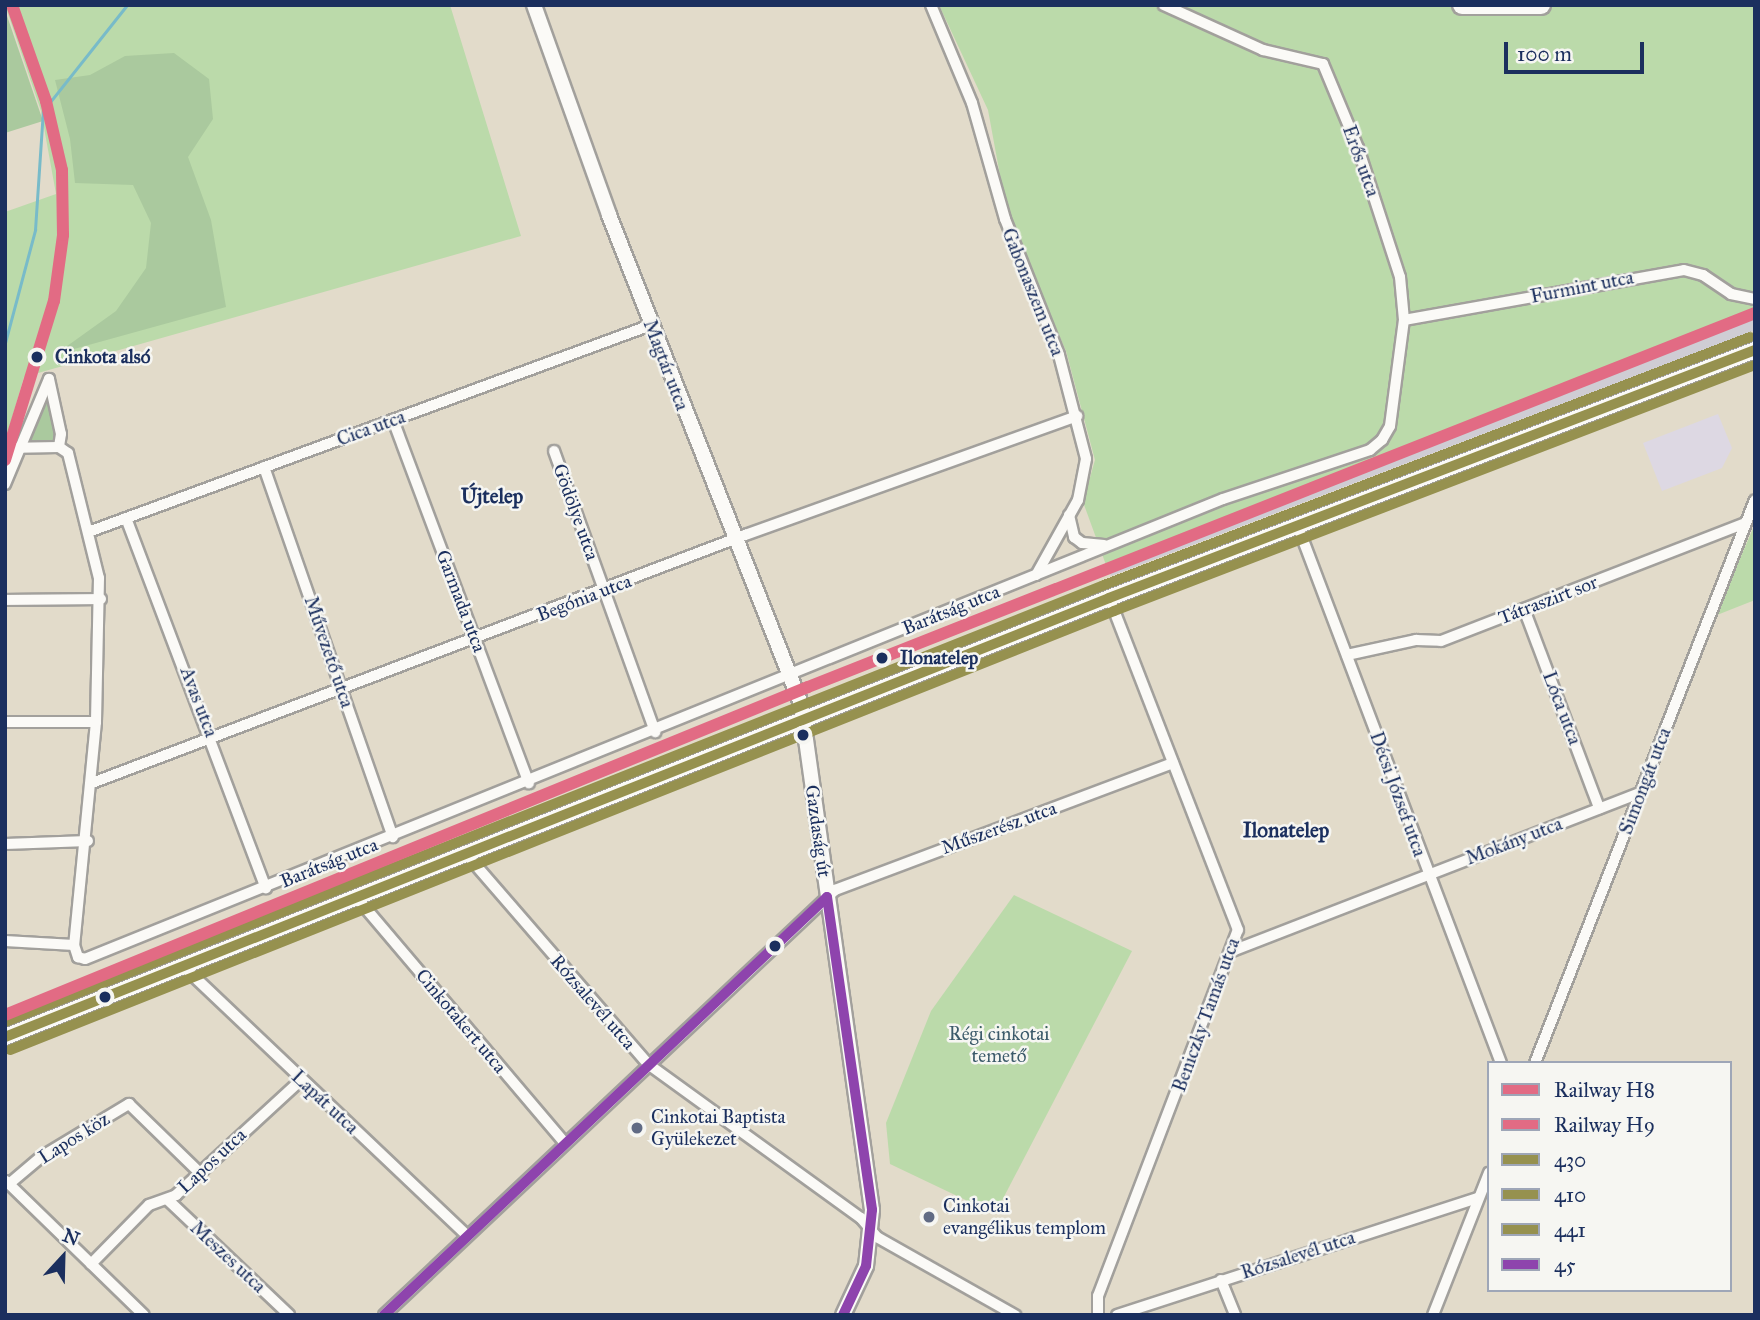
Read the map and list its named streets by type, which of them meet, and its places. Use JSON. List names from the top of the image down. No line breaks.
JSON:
{"streets":{"street":["Erős utca","Furmint utca","Gabonaszem utca","Magtár utca","Cica utca","Gödölye utca","Begónia utca","Tátraszirt sor","Garmada utca","Barátság utca","Művezető utca","Avas utca","Lóca utca","Simongát utca","Décsi József utca","Műszerész utca","Gazdaság út","Mokány utca","Rózsalevél utca","Beniczky Tamás utca","Cinkotakert utca","Lapát utca","Lapos köz","Lapos utca","Meszes utca"]},"crossings":[["Erős utca","Furmint utca"],["Erős utca","Barátság utca"],["Gabonaszem utca","Begónia utca"],["Gabonaszem utca","Barátság utca"],["Magtár utca","Cica utca"],["Magtár utca","Begónia utca"],["Magtár utca","Barátság utca"],["Magtár utca","Gazdaság út"],["Cica utca","Garmada utca"],["Cica utca","Művezető utca"],["Cica utca","Avas utca"],["Gödölye utca","Begónia utca"],["Gödölye utca","Barátság utca"],["Begónia utca","Garmada utca"],["Begónia utca","Művezető utca"],["Begónia utca","Avas utca"],["Tátraszirt sor","Lóca utca"],["Tátraszirt sor","Simongát utca"],["Tátraszirt sor","Décsi József utca"],["Garmada utca","Barátság utca"],["Barátság utca","Művezető utca"],["Barátság utca","Avas utca"],["Lóca utca","Mokány utca"],["Simongát utca","Mokány utca"],["Décsi József utca","Mokány utca"],["Műszerész utca","Gazdaság út"],["Műszerész utca","Rózsalevél utca"],["Műszerész utca","Beniczky Tamás utca"],["Műszerész utca","Cinkotakert utca"],["Műszerész utca","Lapát utca"],["Gazdaság út","Rózsalevél utca"],["Mokány utca","Beniczky Tamás utca"],["Lapát utca","Lapos utca"],["Lapos köz","Lapos utca"],["Lapos utca","Meszes utca"]],"districts":["Újtelep","Ilonatelep"],"parks":["Régi cinkotai temető"],"places":["Cinkota alsó","Ilonatelep","Cinkotai Baptista Gyülekezet","Cinkotai evangélikus templom"],"lines":["rail line H9","rail line H8","transit line 441","transit line 430","transit line 410","transit line 45"],"legend":["Railway H8","Railway H9","430","410","441","45"],"scale_bar":"100 m","north":"top"}
